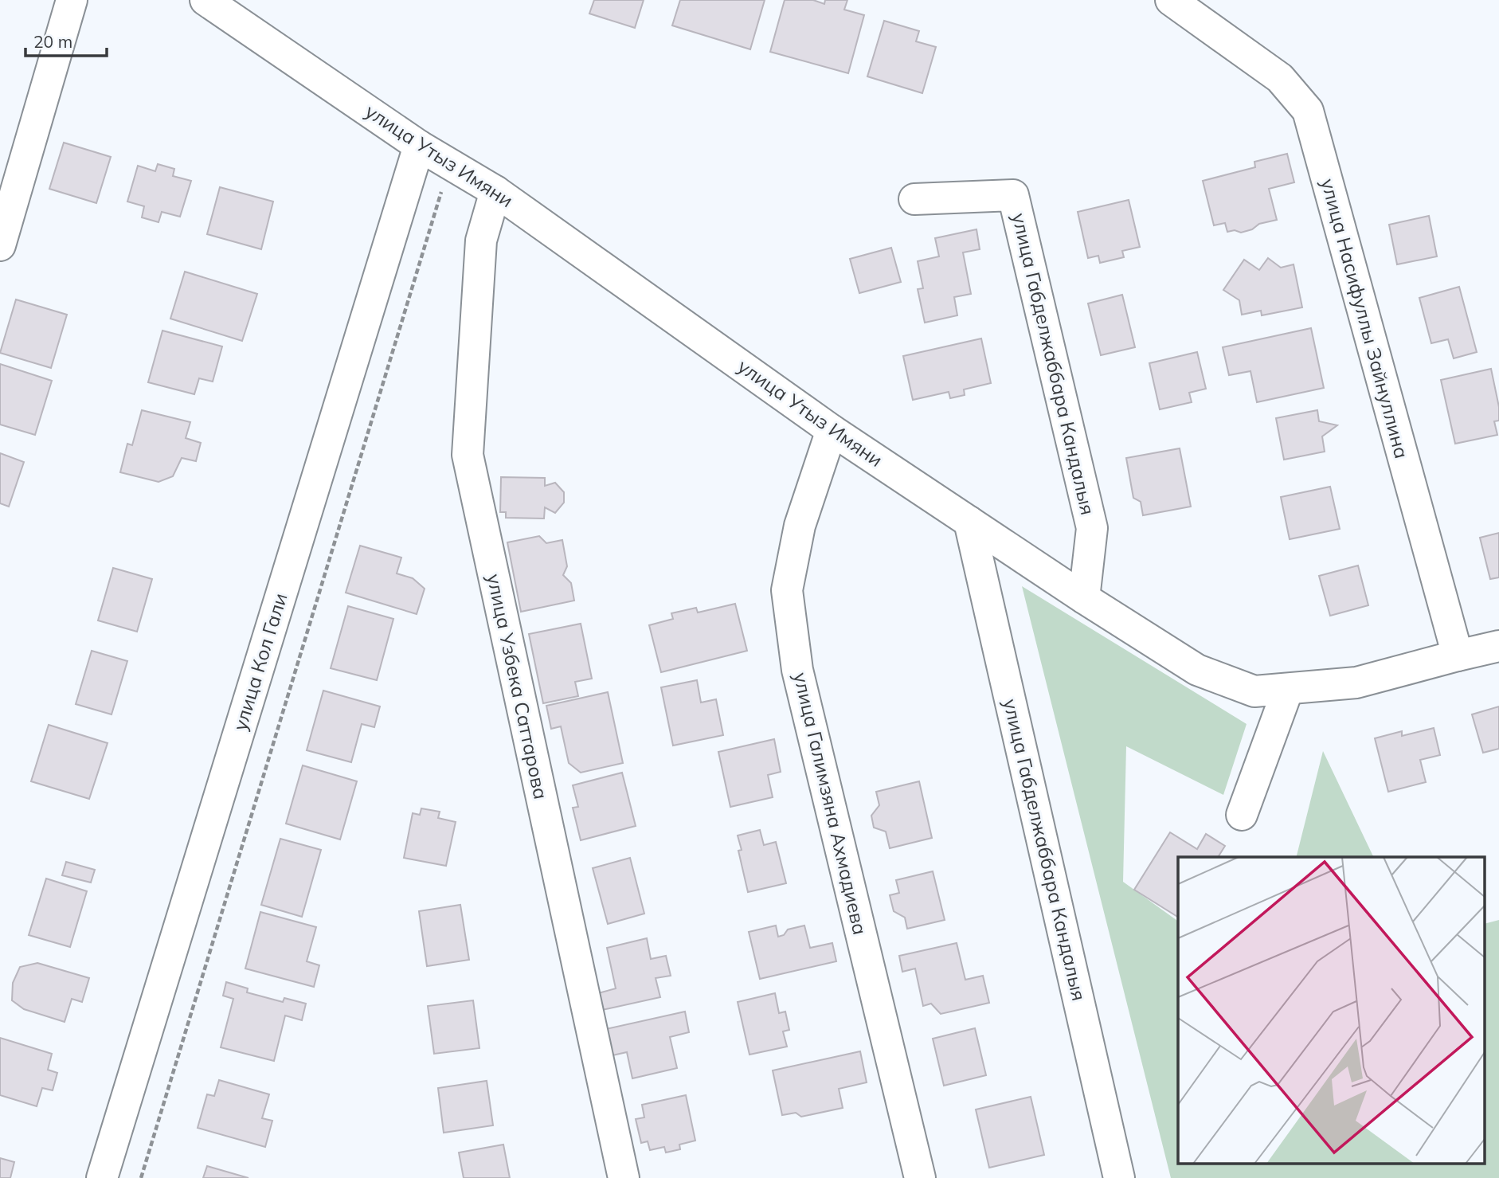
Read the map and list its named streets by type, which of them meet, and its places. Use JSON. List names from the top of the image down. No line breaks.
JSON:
{"streets":{"street":["улица Утыз Имяни","улица Насифуллы Зайнуллина","улица Габделжаббара Кандалыя","улица Кол Гали","улица Узбека Саттарова","улица Галимзяна Ахмадиева"]},"crossings":[["улица Утыз Имяни","улица Насифуллы Зайнуллина"],["улица Утыз Имяни","улица Габделжаббара Кандалыя"],["улица Утыз Имяни","улица Кол Гали"],["улица Утыз Имяни","улица Узбека Саттарова"],["улица Утыз Имяни","улица Галимзяна Ахмадиева"]],"scale_bar":"20 m"}
